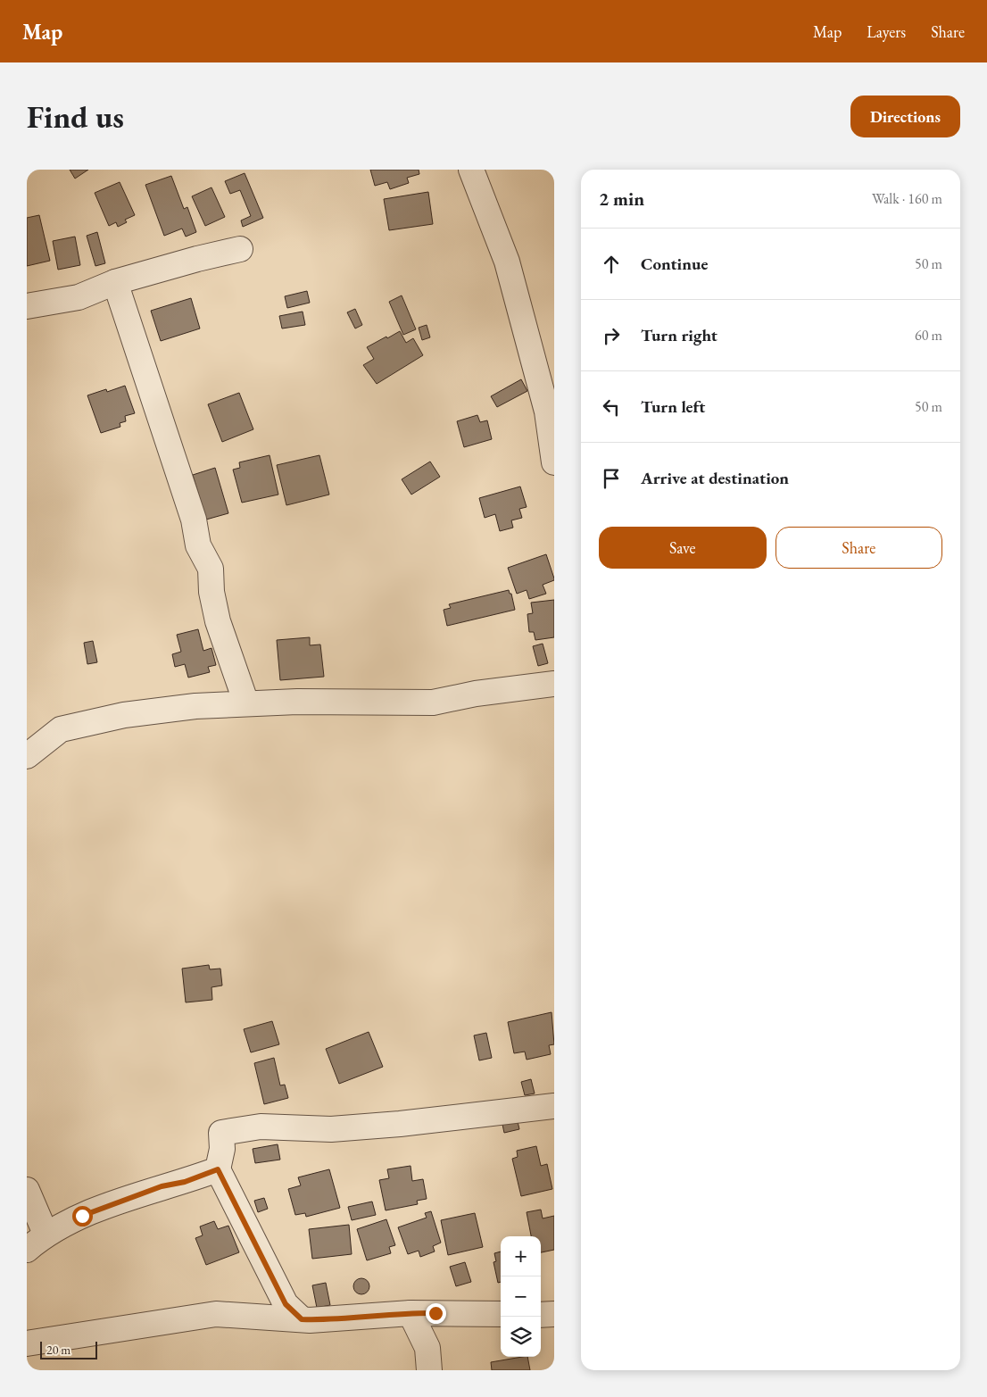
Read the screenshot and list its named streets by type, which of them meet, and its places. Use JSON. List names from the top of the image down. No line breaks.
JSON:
{"scale_bar":"20 m","page":{"header":"Map","nav":["Map","Layers","Share"],"buttons":["Directions",["Save","Share"]],"title":"Find us","heading":["2 min","Walk · 160 m"],"list":[["Continue","50 m"],["Turn right","60 m"],["Turn left","50 m"],"Arrive at destination"],"map_buttons":["+","−"],"scale":"20 m"}}
